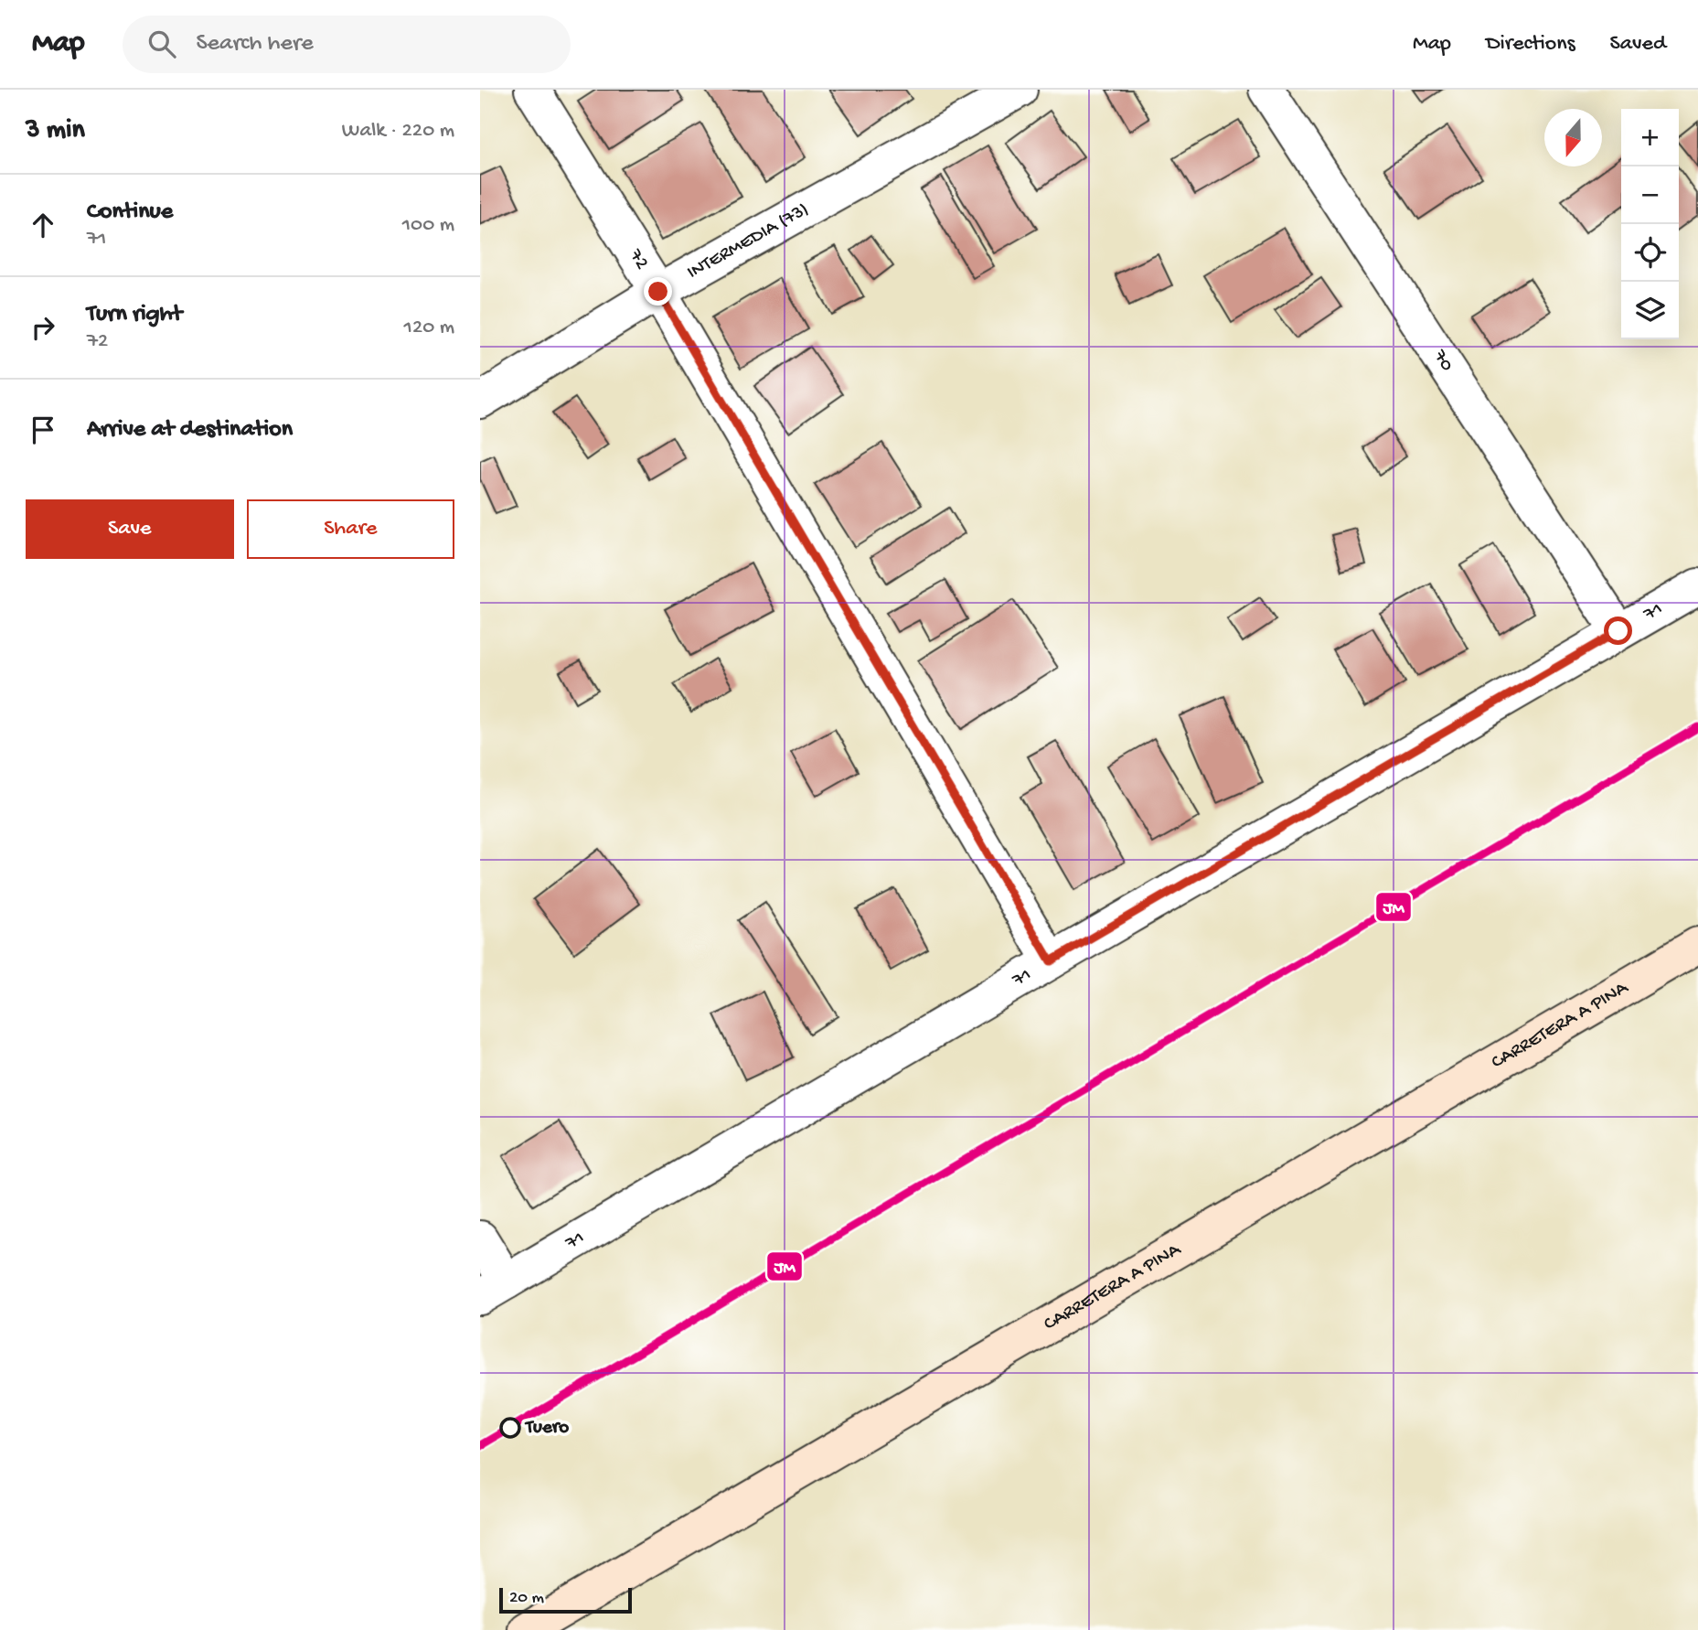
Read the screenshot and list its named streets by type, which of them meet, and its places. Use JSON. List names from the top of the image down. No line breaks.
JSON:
{"streets":{"street":["INTERMEDIA (73)","72","70","71","CARRETERA A PINA"]},"crossings":[["INTERMEDIA (73)","72"],["72","71"],["70","71"]],"places":["Tuero"],"lines":["transit line JM"],"scale_bar":"20 m","north":"bottom","page":{"header":"Map","search":"Search here","nav":["Map","Directions","Saved"],"heading":["3 min","Walk · 220 m"],"map_buttons":["+","−"],"list":[["Continue","71","100 m"],["Turn right","72","120 m"],"Arrive at destination"],"buttons":["Save","Share"],"scale":"20 m"}}
